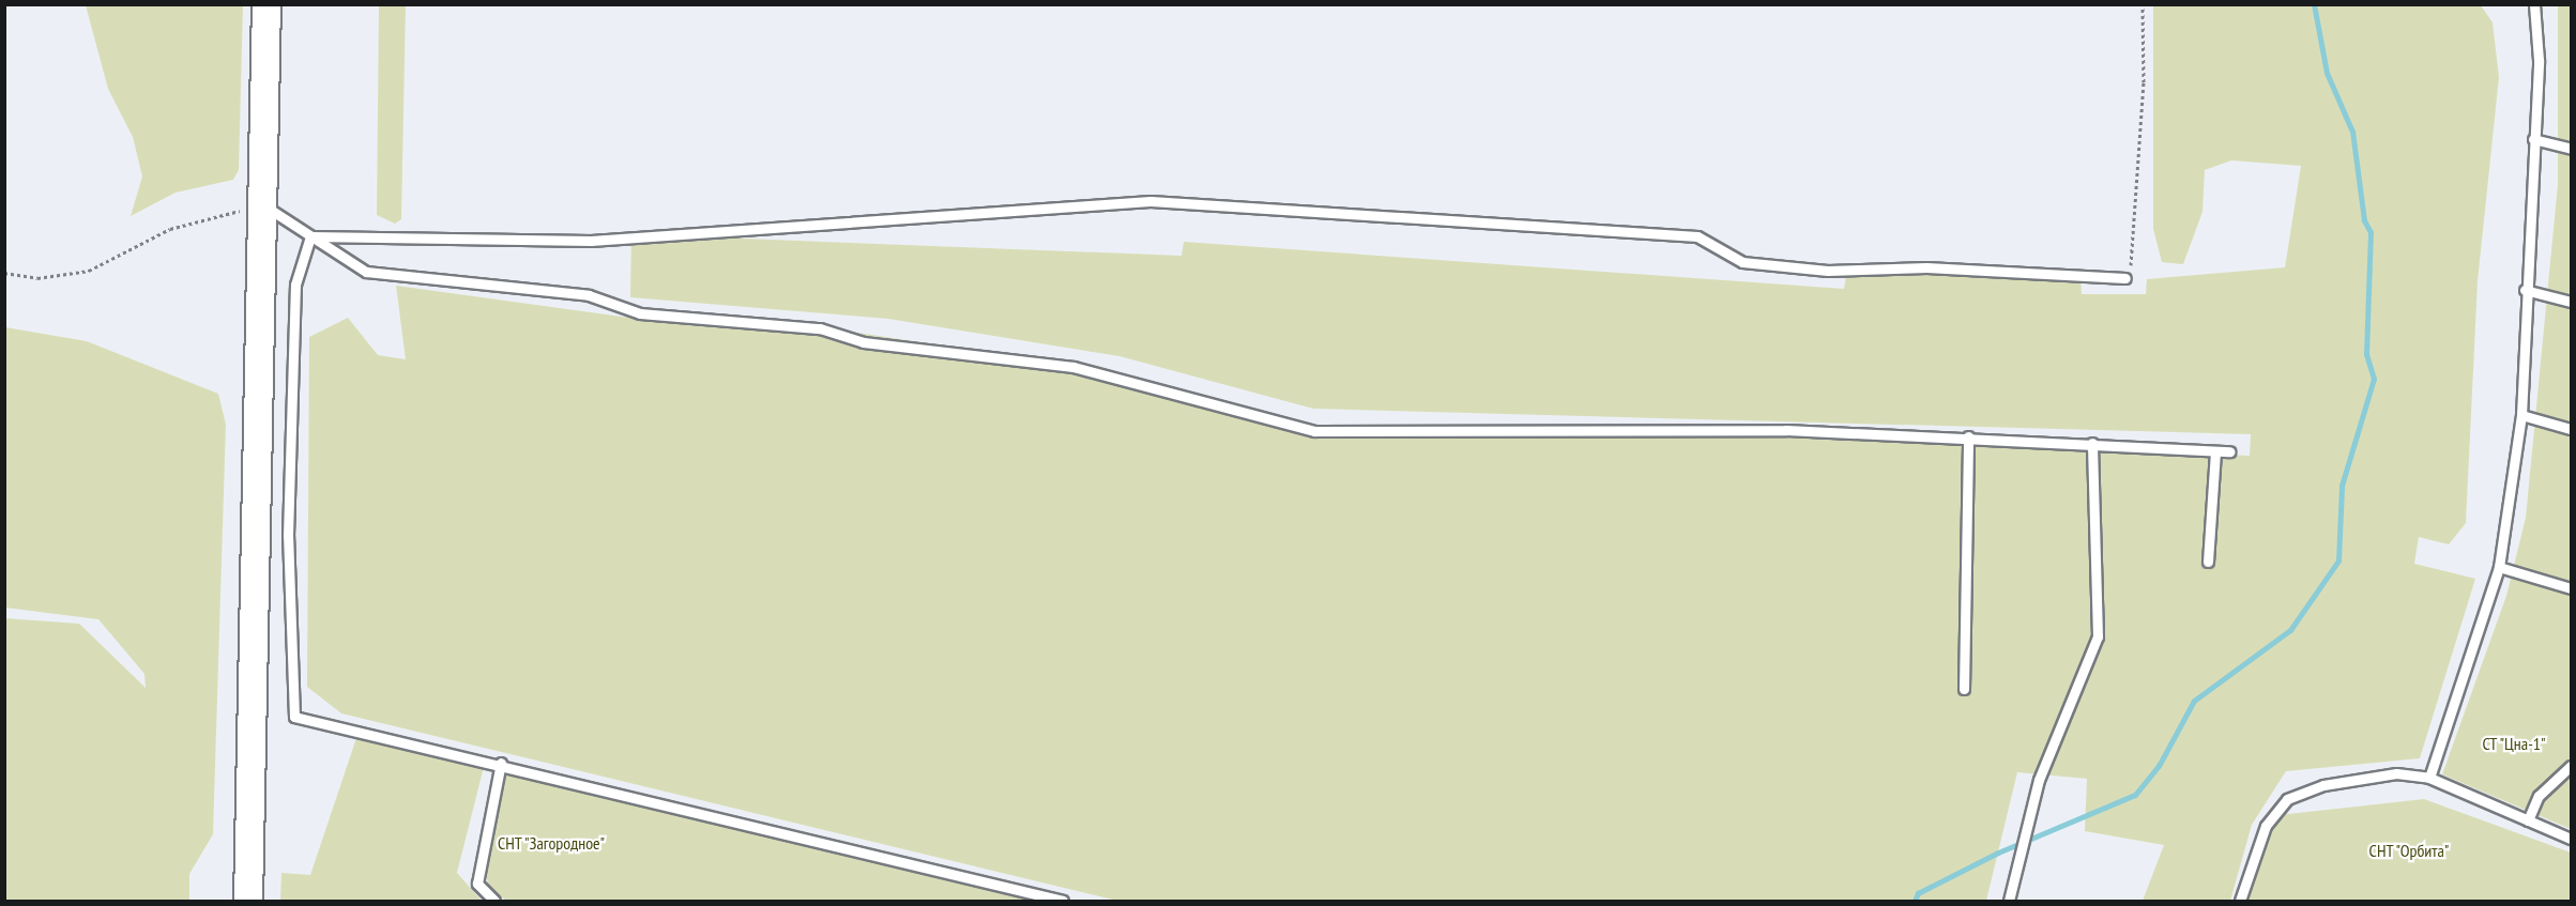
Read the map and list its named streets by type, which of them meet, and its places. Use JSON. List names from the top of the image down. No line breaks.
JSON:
{"parks":["СТ \"Цна-1\"","СНТ \"Загородное\"","CНТ \"Орбита\""]}
